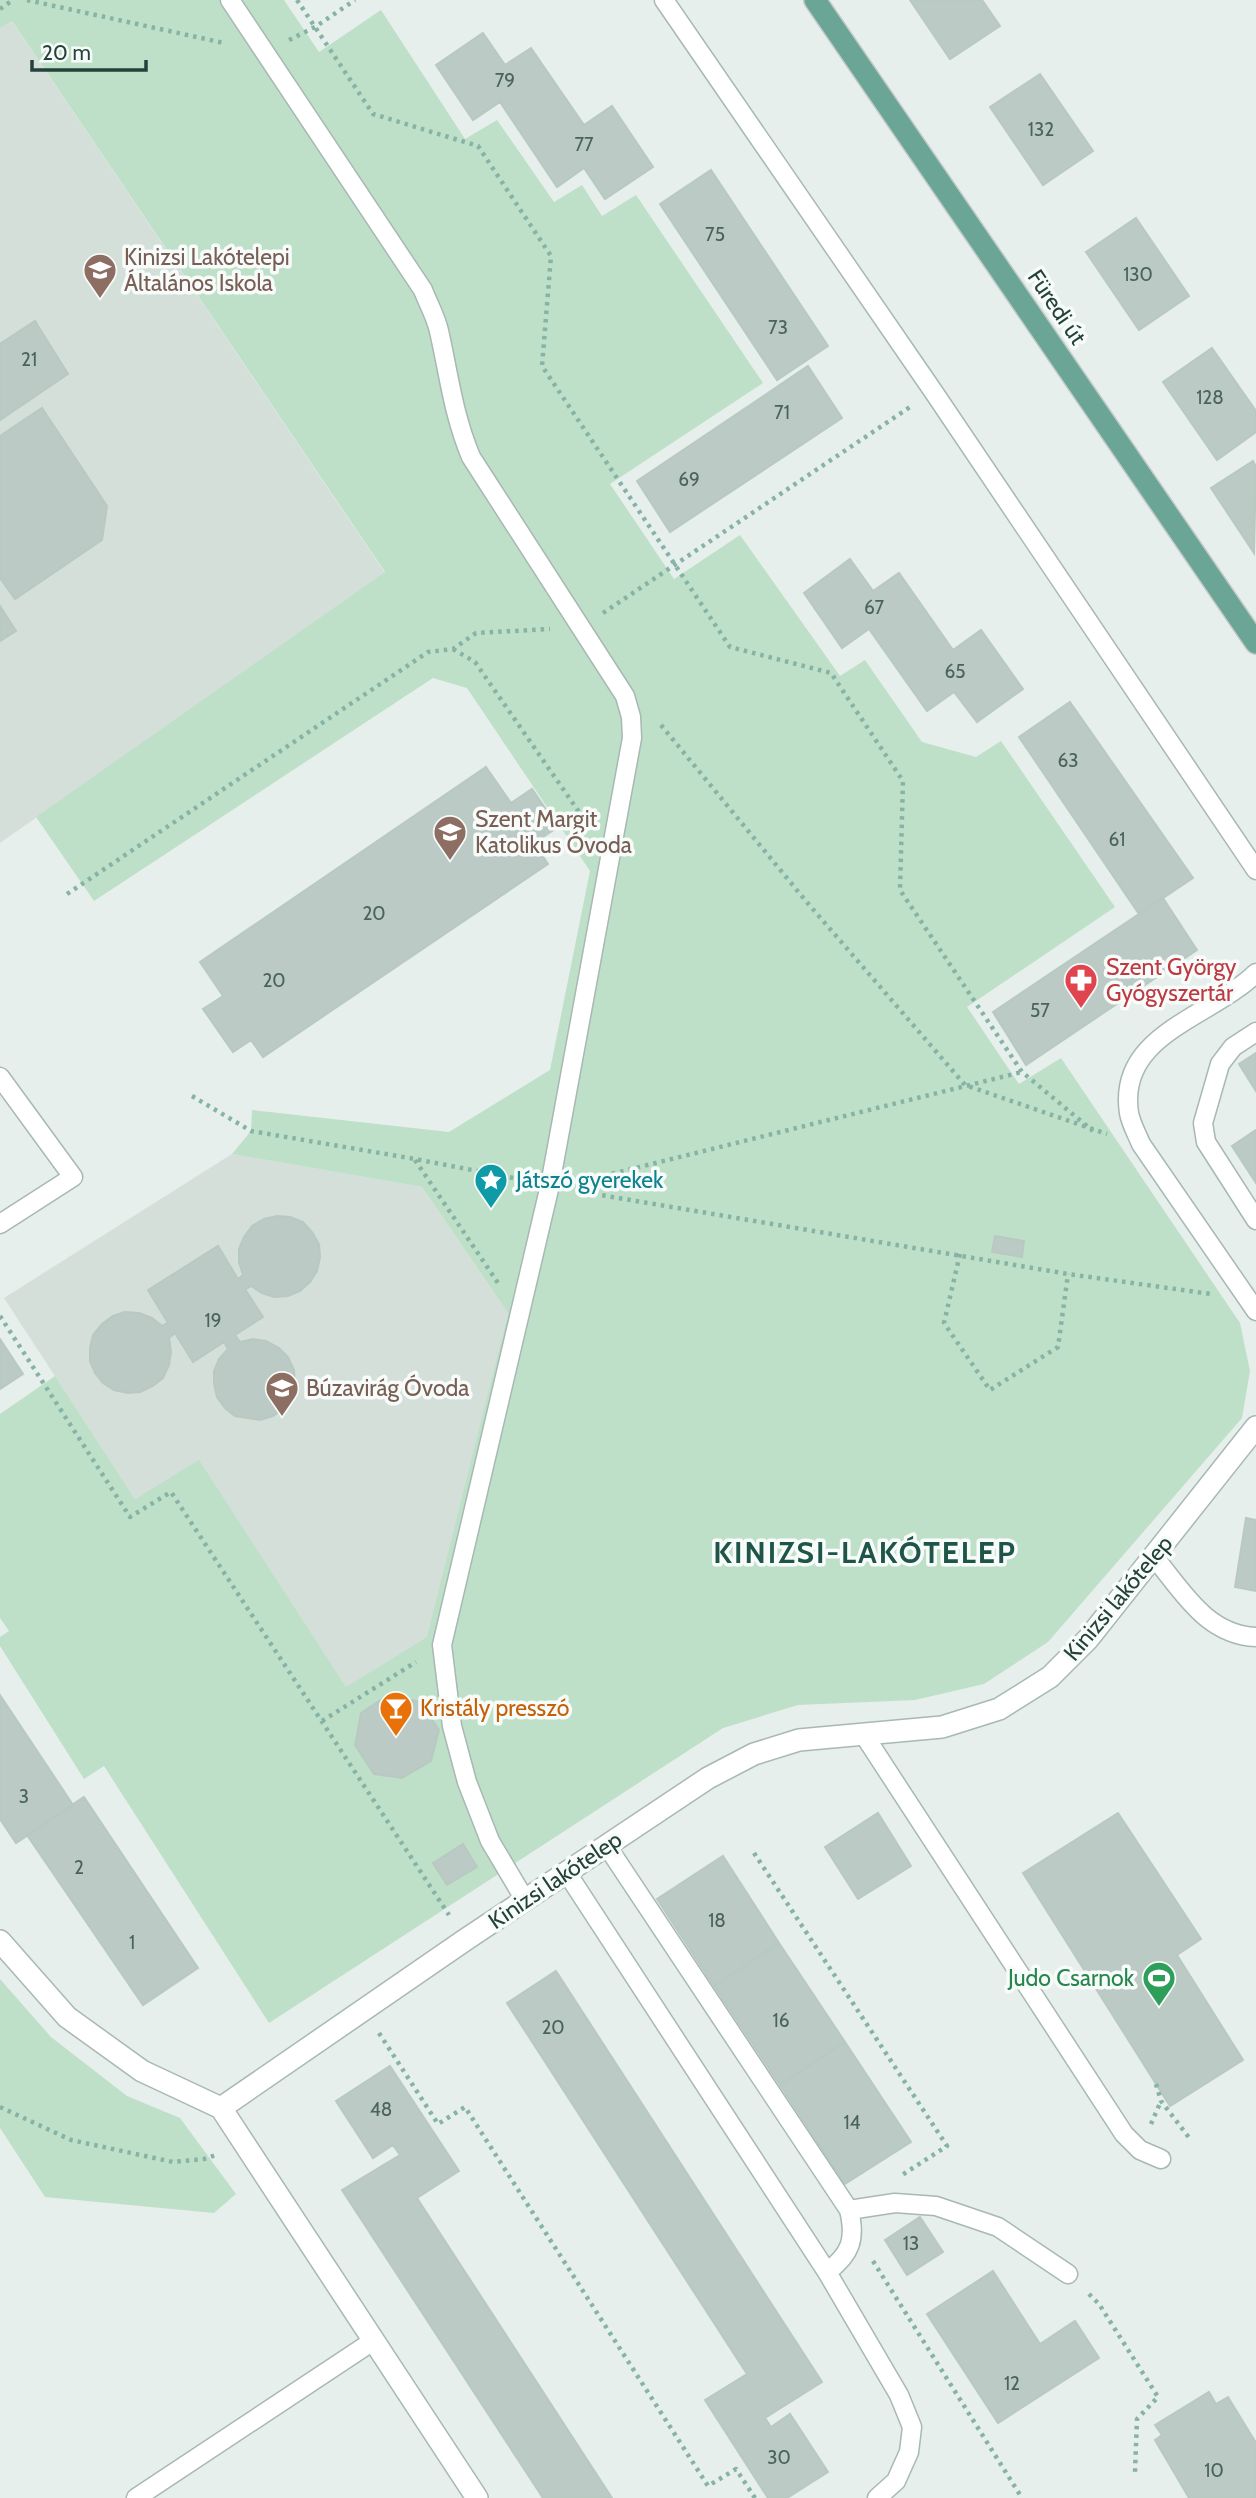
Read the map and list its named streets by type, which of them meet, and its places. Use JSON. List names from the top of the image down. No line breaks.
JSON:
{"streets":{"main road":["Füredi út"],"street":["Kinizsi lakótelep"]},"districts":["KINIZSI-LAKÓTELEP"],"places":{"school or university":["Kinizsi Lakótelepi Általános Iskola","Szent Margit Katolikus Óvoda","Búzavirág Óvoda"],"pharmacy":["Szent György Gyógyszertár"],"place":["Játszó gyerekek"],"bar":["Kristály presszó"],"sports":["Judo Csarnok"]},"house_numbers":["79","132","77","75","130","73","21","128","71","69","67","65","63","61","20","20","57","19","3","2","18","1","16","20","48","14","13","12","30","10"],"scale_bar":"20 m"}
